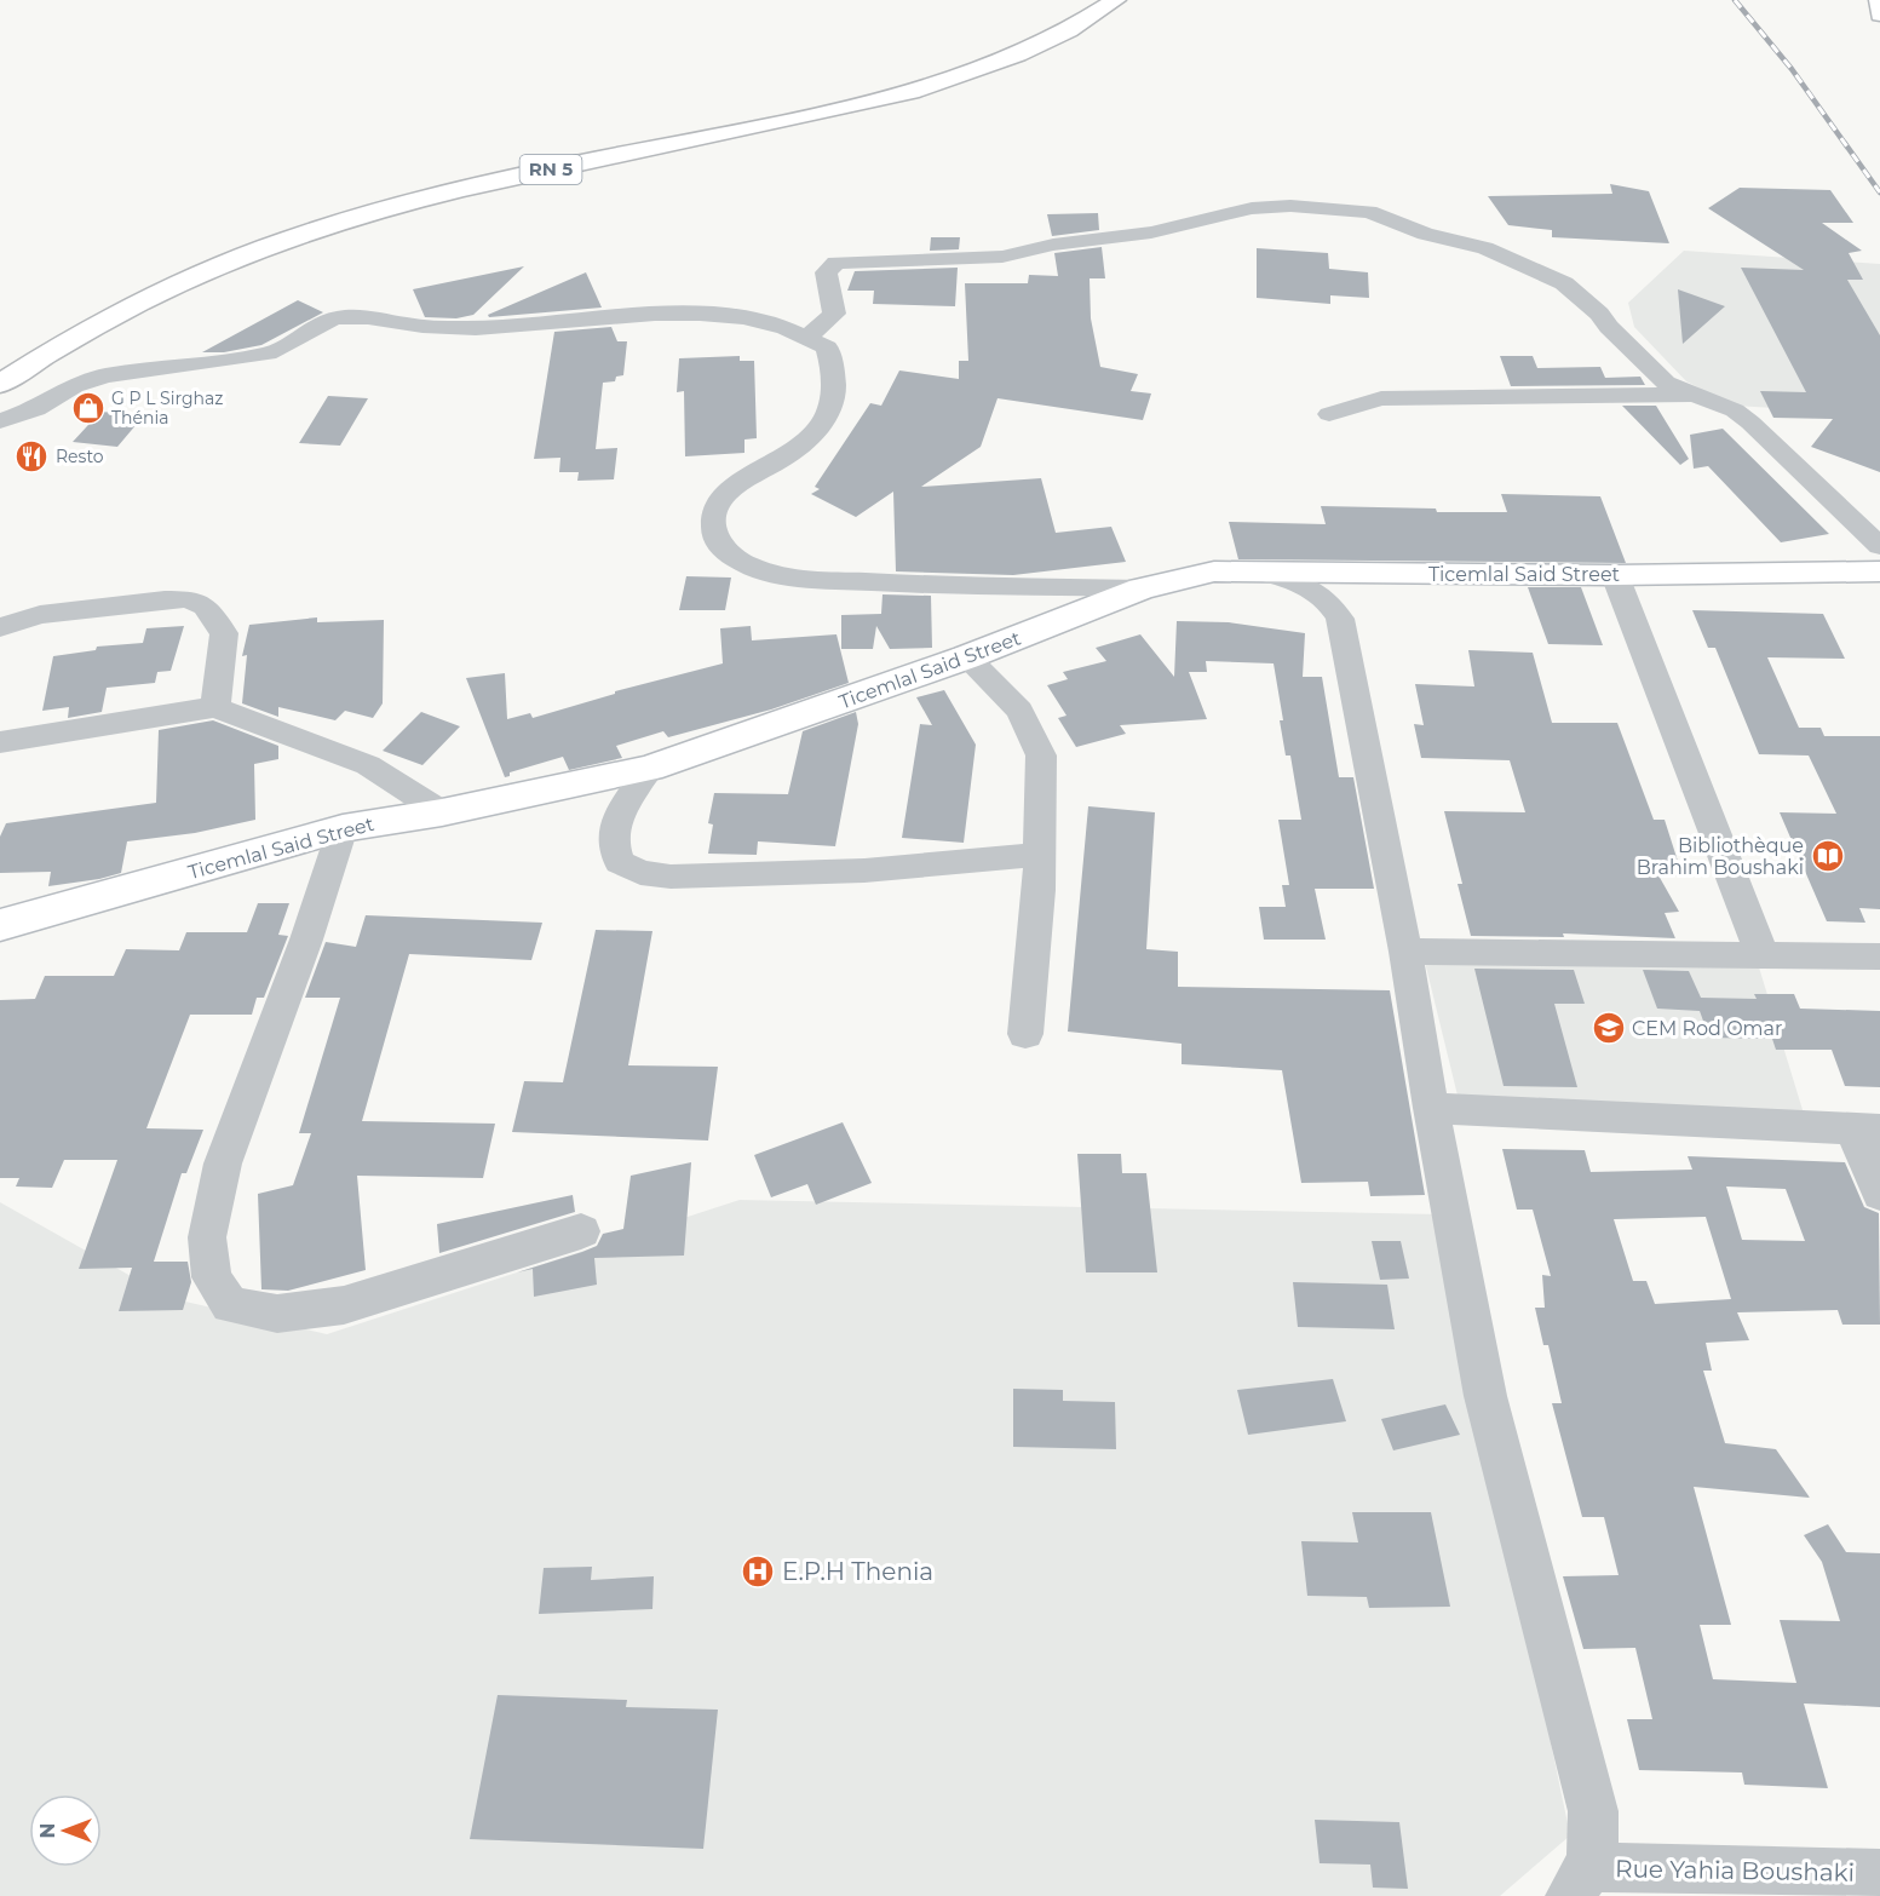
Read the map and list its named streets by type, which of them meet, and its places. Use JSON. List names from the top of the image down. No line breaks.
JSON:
{"streets":{"main road":["RN 5","Ticemlal Said Street"],"street":["Rue Yahia Boushaki"]},"places":{"shop":["G P L Sirghaz Thénia"],"restaurant":["Resto"],"library":["Bibliothèque Brahim Boushaki"],"school or university":["CEM Rod Omar"],"hospital":["E.P.H Thenia"]},"north":"left"}
